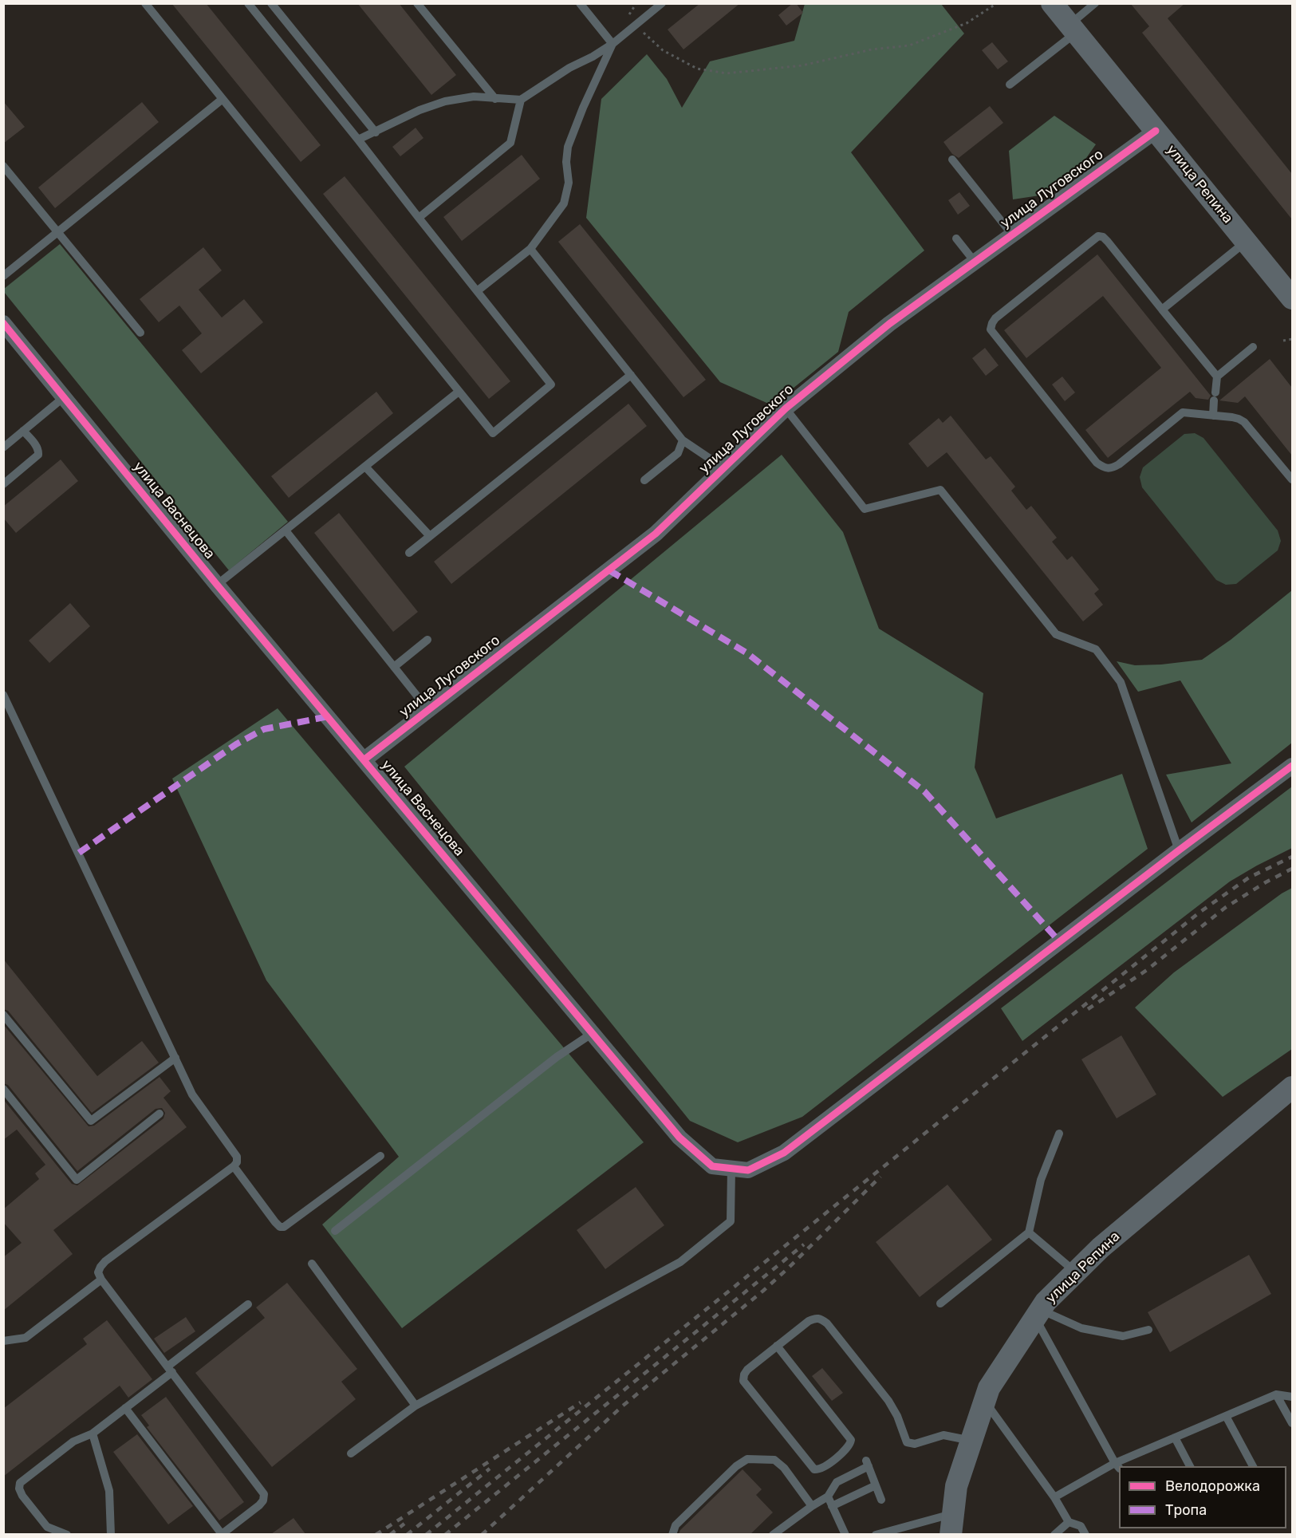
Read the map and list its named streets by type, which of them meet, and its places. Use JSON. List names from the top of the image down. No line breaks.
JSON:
{"streets":{"street":["улица Репина","улица Луговского","улица Васнецова"]},"crossings":[["улица Репина","улица Луговского"],["улица Луговского","улица Васнецова"]],"legend":["Велодорожка","Тропа"]}
